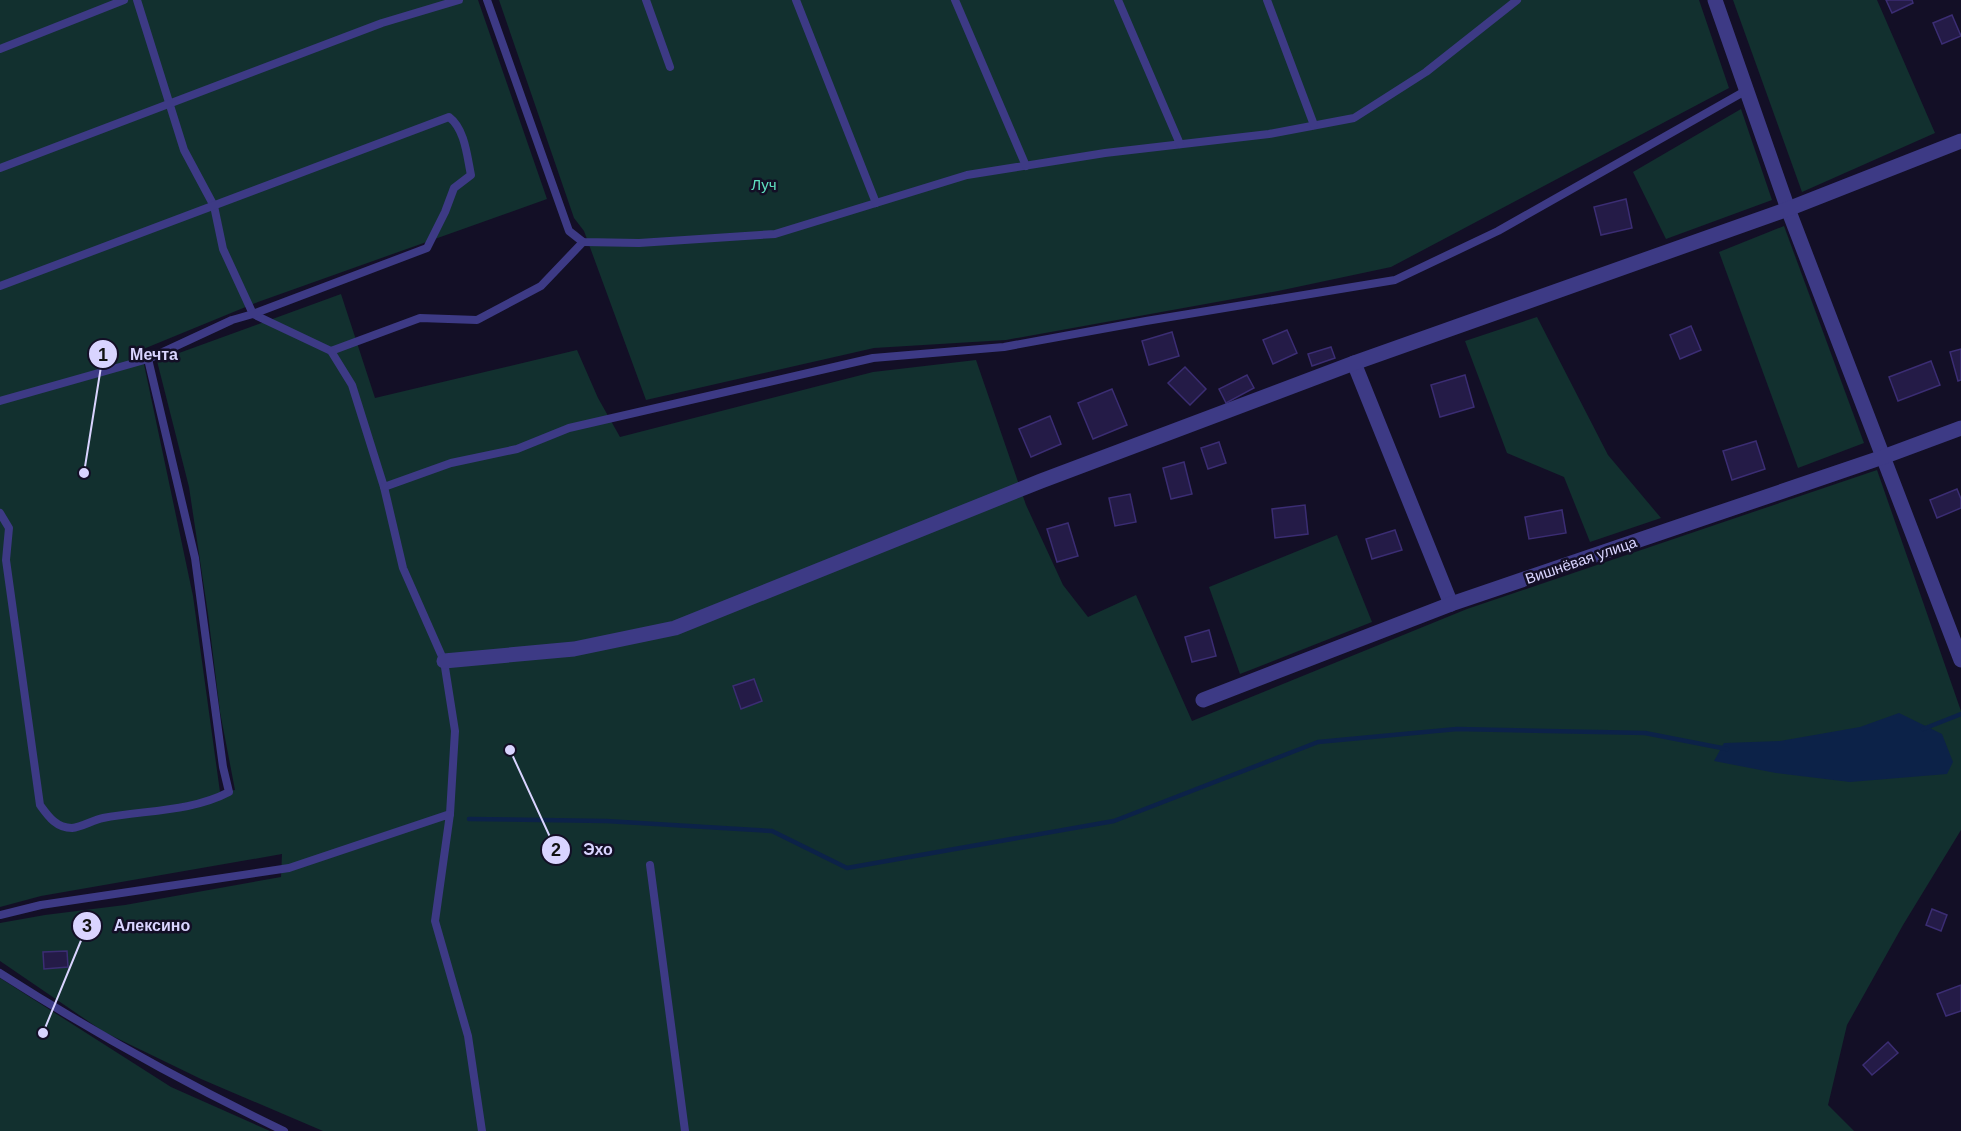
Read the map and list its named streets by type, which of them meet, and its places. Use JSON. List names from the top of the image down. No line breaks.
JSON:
{"streets":{"street":["Вишнёвая улица"]},"parks":["Луч"],"places":["Мечта","Эхо","Алексино"]}
